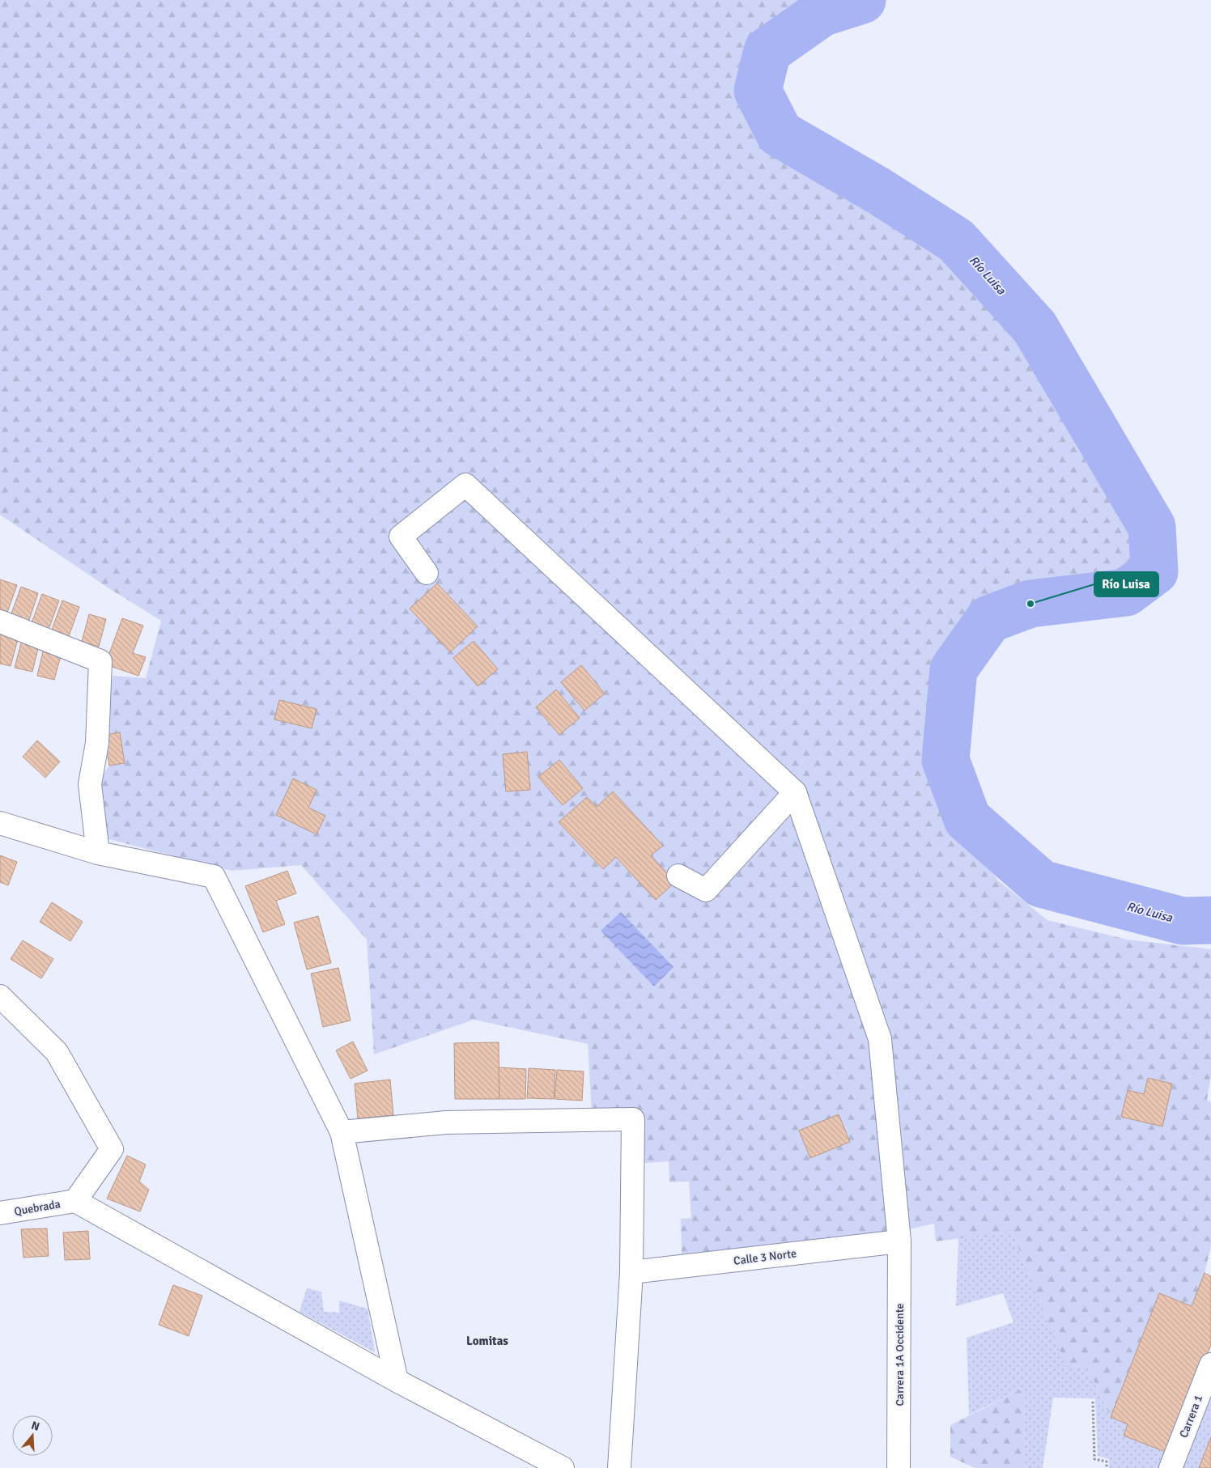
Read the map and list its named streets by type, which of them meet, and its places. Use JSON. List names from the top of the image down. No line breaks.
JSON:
{"streets":{"street":["Quebrada","Calle 3 Norte","Carrera 1A Occidente","Carrera 1"]},"crossings":[["Calle 3 Norte","Carrera 1A Occidente"]],"districts":["Lomitas"],"water":["Río Luisa"],"places":["Río Luisa"],"north":"top"}
